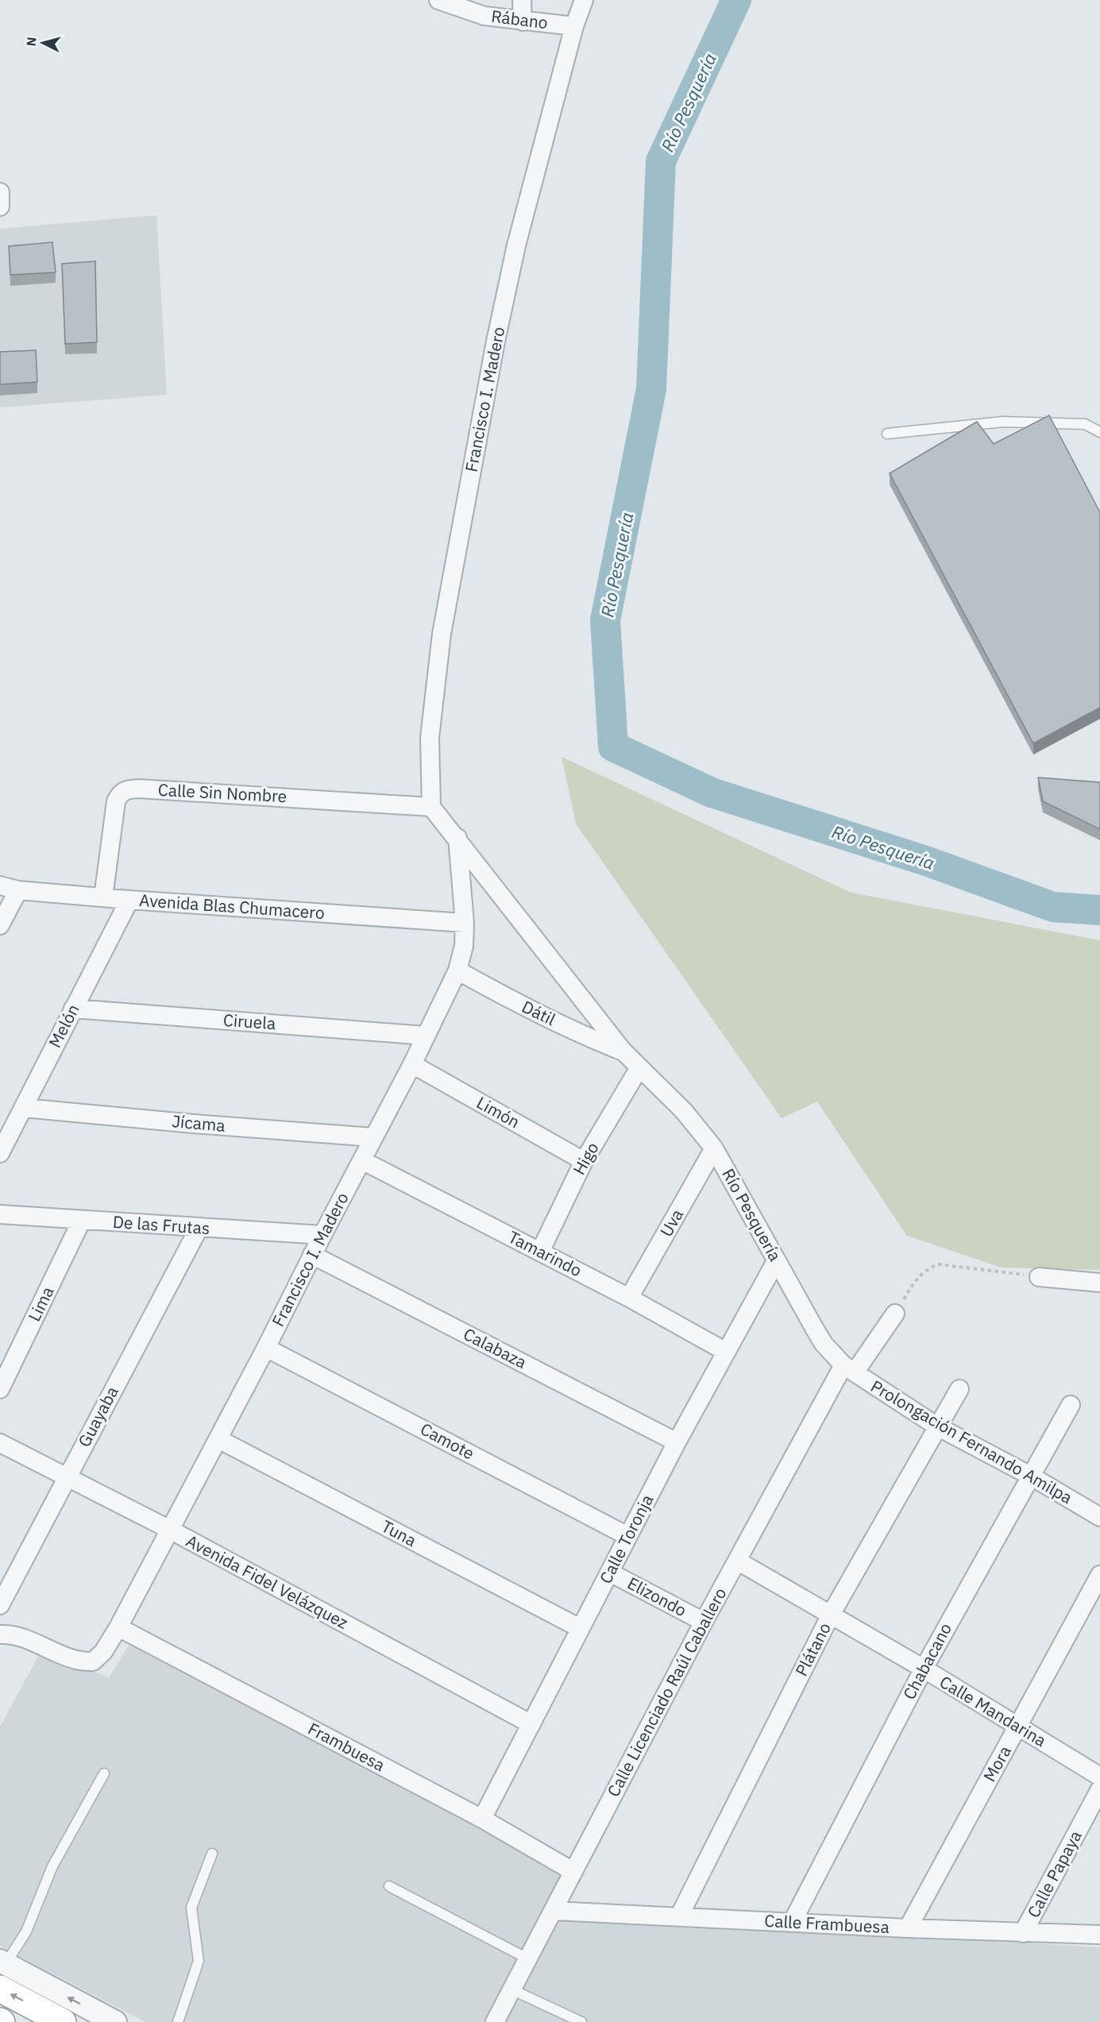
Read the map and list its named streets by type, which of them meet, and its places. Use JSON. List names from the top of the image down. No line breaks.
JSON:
{"streets":{"street":["Rábano","Francisco I. Madero","Calle Sin Nombre","Avenida Blas Chumacero","Dátil","Ciruela","Melón","Limón","Jícama","Higo","Río Pesquería","Uva","De las Frutas","Tamarindo","Lima","Calabaza","Guayaba","Camote","Prolongación Fernando Amilpa","Tuna","Calle Toronja","Avenida Fidel Velázquez","Elizondo","Plátano","Chabacano","Calle Licenciado Raúl Caballero","Calle Mandarina","Frambuesa","Mora","Calle Papaya","Calle Frambuesa"]},"crossings":[["Rábano","Francisco I. Madero"],["Francisco I. Madero","Calle Sin Nombre"],["Francisco I. Madero","Avenida Blas Chumacero"],["Francisco I. Madero","Dátil"],["Francisco I. Madero","Ciruela"],["Francisco I. Madero","Limón"],["Francisco I. Madero","Jícama"],["Francisco I. Madero","Río Pesquería"],["Francisco I. Madero","De las Frutas"],["Francisco I. Madero","Tamarindo"],["Francisco I. Madero","Calabaza"],["Francisco I. Madero","Camote"],["Francisco I. Madero","Tuna"],["Francisco I. Madero","Avenida Fidel Velázquez"],["Francisco I. Madero","Frambuesa"],["Calle Sin Nombre","Avenida Blas Chumacero"],["Calle Sin Nombre","Río Pesquería"],["Avenida Blas Chumacero","Melón"],["Dátil","Río Pesquería"],["Ciruela","Melón"],["Melón","Jícama"],["Limón","Higo"],["Higo","Río Pesquería"],["Higo","Tamarindo"],["Río Pesquería","Uva"],["Río Pesquería","Prolongación Fernando Amilpa"],["Río Pesquería","Calle Toronja"],["Río Pesquería","Calle Licenciado Raúl Caballero"],["Uva","Tamarindo"],["De las Frutas","Lima"],["De las Frutas","Guayaba"],["Tamarindo","Calle Toronja"],["Calabaza","Calle Toronja"],["Guayaba","Avenida Fidel Velázquez"],["Camote","Calle Toronja"],["Prolongación Fernando Amilpa","Plátano"],["Prolongación Fernando Amilpa","Chabacano"],["Prolongación Fernando Amilpa","Calle Licenciado Raúl Caballero"],["Tuna","Calle Toronja"],["Calle Toronja","Avenida Fidel Velázquez"],["Calle Toronja","Elizondo"],["Calle Toronja","Frambuesa"],["Elizondo","Calle Licenciado Raúl Caballero"],["Plátano","Calle Mandarina"],["Plátano","Calle Frambuesa"],["Chabacano","Calle Mandarina"],["Chabacano","Calle Frambuesa"],["Calle Licenciado Raúl Caballero","Calle Mandarina"],["Calle Licenciado Raúl Caballero","Frambuesa"],["Calle Licenciado Raúl Caballero","Calle Frambuesa"],["Calle Mandarina","Mora"],["Mora","Calle Frambuesa"],["Calle Papaya","Calle Frambuesa"]],"water":["Río Pesquería"],"north":"left"}
